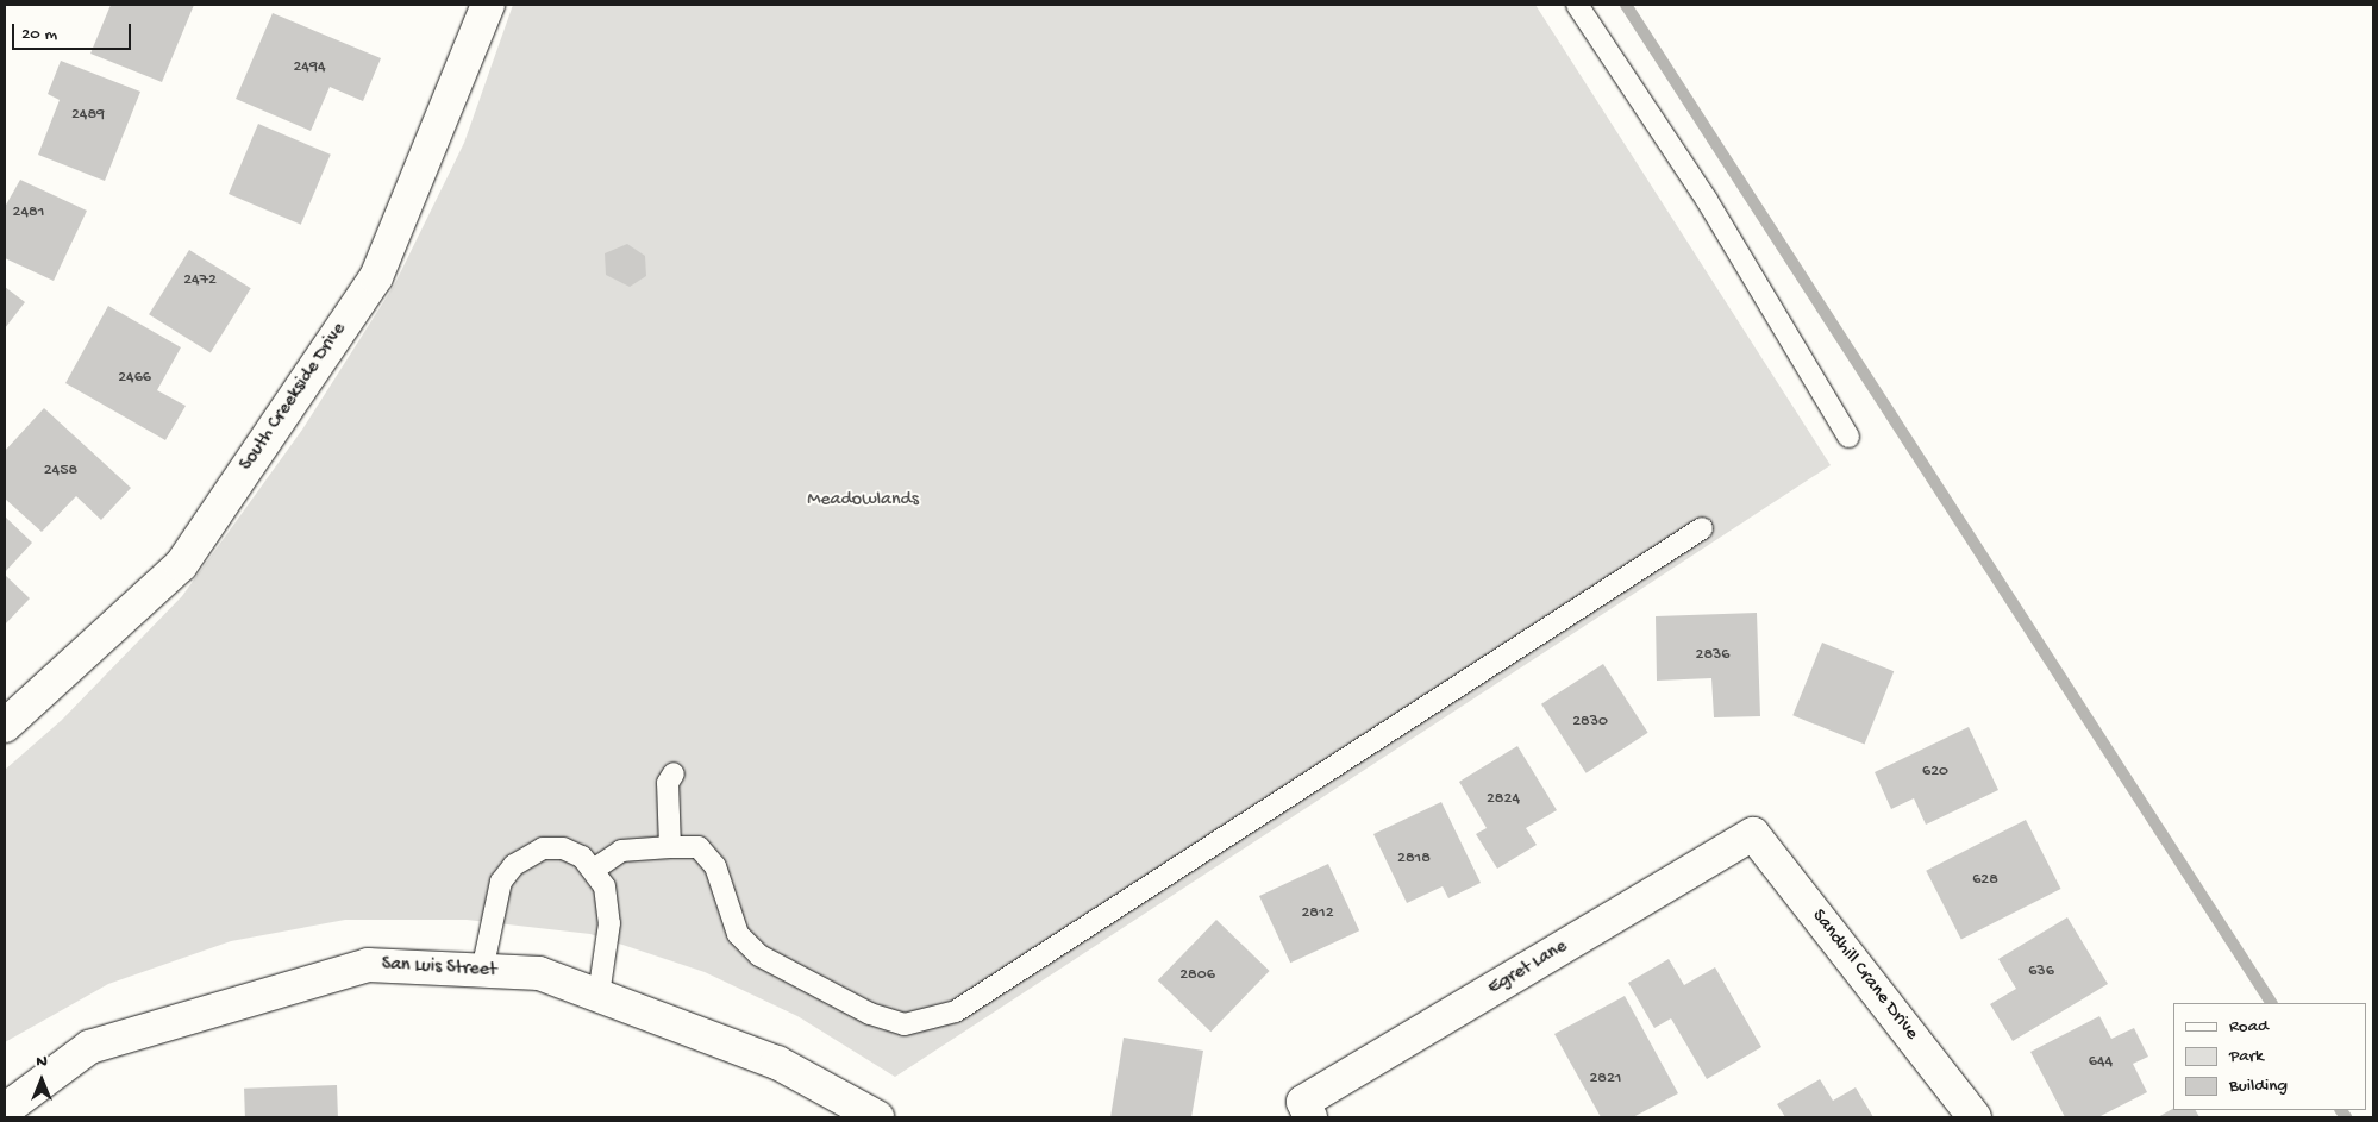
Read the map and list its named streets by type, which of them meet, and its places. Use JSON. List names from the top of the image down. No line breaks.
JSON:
{"streets":{"street":["South Creekside Drive","San Luis Street","Egret Lane","Sandhill Crane Drive"]},"crossings":[["Egret Lane","Sandhill Crane Drive"]],"parks":["Meadowlands"],"house_numbers":["2494","2489","2481","2472","2466","2458","2836","2830","620","2824","2818","628","2812","636","2806","644","2821"],"legend":["Road","Park","Building"],"scale_bar":"20 m","north":"top"}
